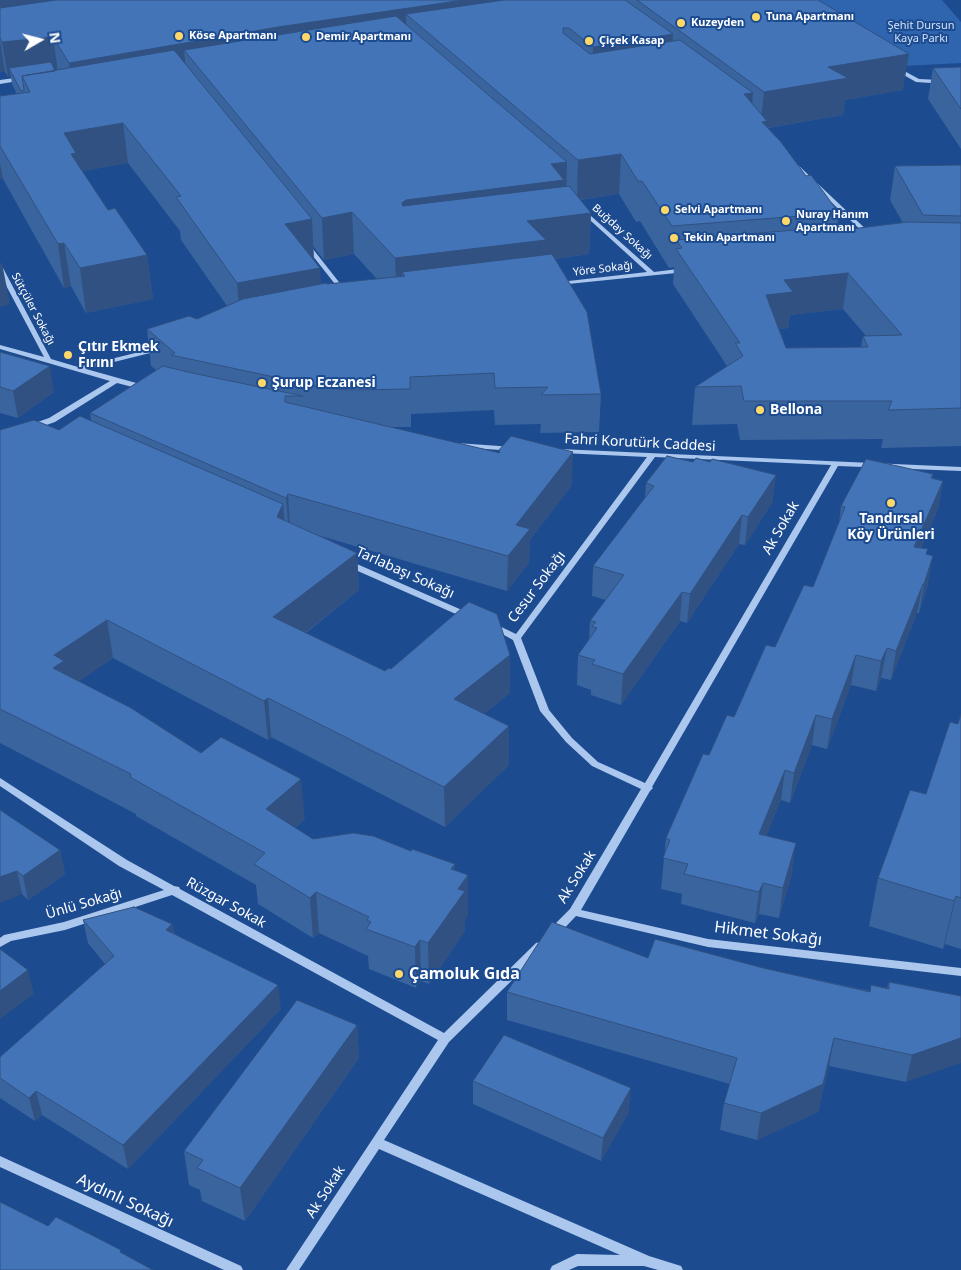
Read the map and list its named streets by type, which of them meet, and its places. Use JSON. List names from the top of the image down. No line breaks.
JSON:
{"streets":{"street":["Buğday Sokağı","Yöre Sokağı","Sütçüler Sokağı","Fahri Korutürk Caddesi","Ak Sokak","Tarlabaşı Sokağı","Cesur Sokağı","Rüzgar Sokak","Ünlü Sokağı","Hikmet Sokağı","Aydınlı Sokağı"]},"crossings":[["Buğday Sokağı","Yöre Sokağı"],["Fahri Korutürk Caddesi","Ak Sokak"],["Fahri Korutürk Caddesi","Cesur Sokağı"],["Ak Sokak","Cesur Sokağı"],["Ak Sokak","Rüzgar Sokak"],["Ak Sokak","Hikmet Sokağı"],["Tarlabaşı Sokağı","Cesur Sokağı"],["Rüzgar Sokak","Ünlü Sokağı"]],"parks":["Şehit Dursun Kaya Parkı"],"places":["Tuna Apartmanı","Kuzeyden","Köse Apartmanı","Demir Apartmanı","Çiçek Kasap","Selvi Apartmanı","Nuray Hanım Apartmanı","Tekin Apartmanı","Çıtır Ekmek Fırını","Şurup Eczanesi","Bellona","Tandırsal Köy Ürünleri","Çamoluk Gıda"],"north":"right"}
